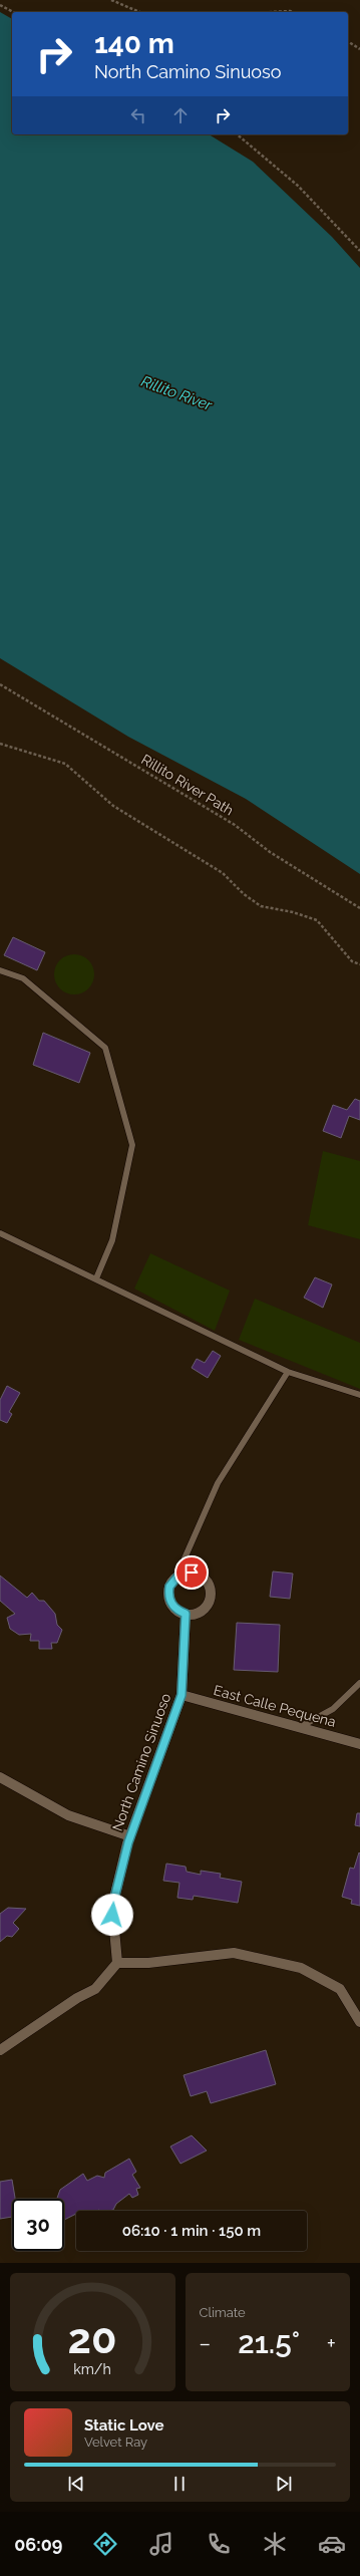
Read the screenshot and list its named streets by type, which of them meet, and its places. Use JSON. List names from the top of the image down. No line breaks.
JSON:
{"streets":{"street":["East Calle Pequena","North Camino Sinuoso"],"path":["Rillito River Path"]},"crossings":[["East Calle Pequena","North Camino Sinuoso"]],"water":["Rillito River"],"page":{"turn":["140 m","North Camino Sinuoso"],"limit":"30","trip":"06:10 · 1 min · 150 m","tile":"Climate","heat":["−","21.5°","+"],"song":["Static Love","Velvet Ray"],"tabs":"06:09","gauge":["20","km/h"]}}
